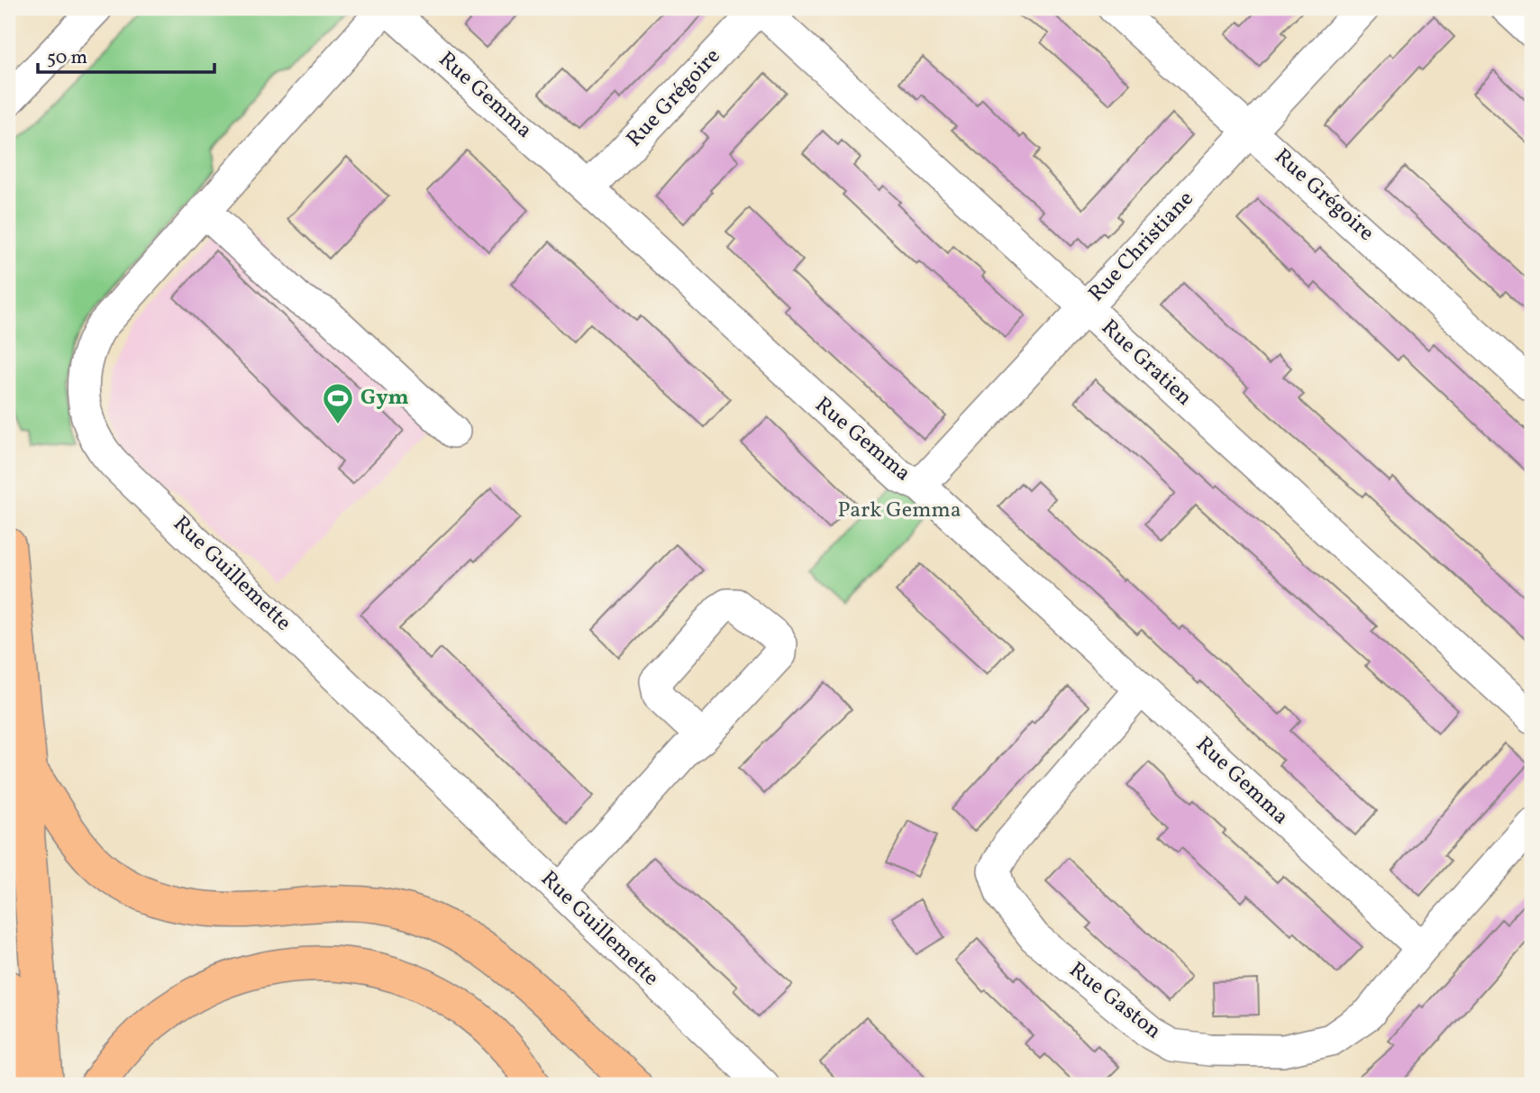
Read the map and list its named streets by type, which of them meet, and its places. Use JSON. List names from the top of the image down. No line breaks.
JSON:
{"streets":{"street":["Rue Gemma","Rue Grégoire","Rue Christiane","Rue Gratien","Rue Guillemette","Rue Gaston"]},"crossings":[["Rue Gemma","Rue Grégoire"],["Rue Gemma","Rue Christiane"],["Rue Gemma","Rue Guillemette"],["Rue Gemma","Rue Gaston"],["Rue Grégoire","Rue Christiane"],["Rue Grégoire","Rue Gratien"],["Rue Christiane","Rue Gratien"]],"parks":["Park Gemma"],"places":{"sports":["Gym"]},"scale_bar":"50 m"}
